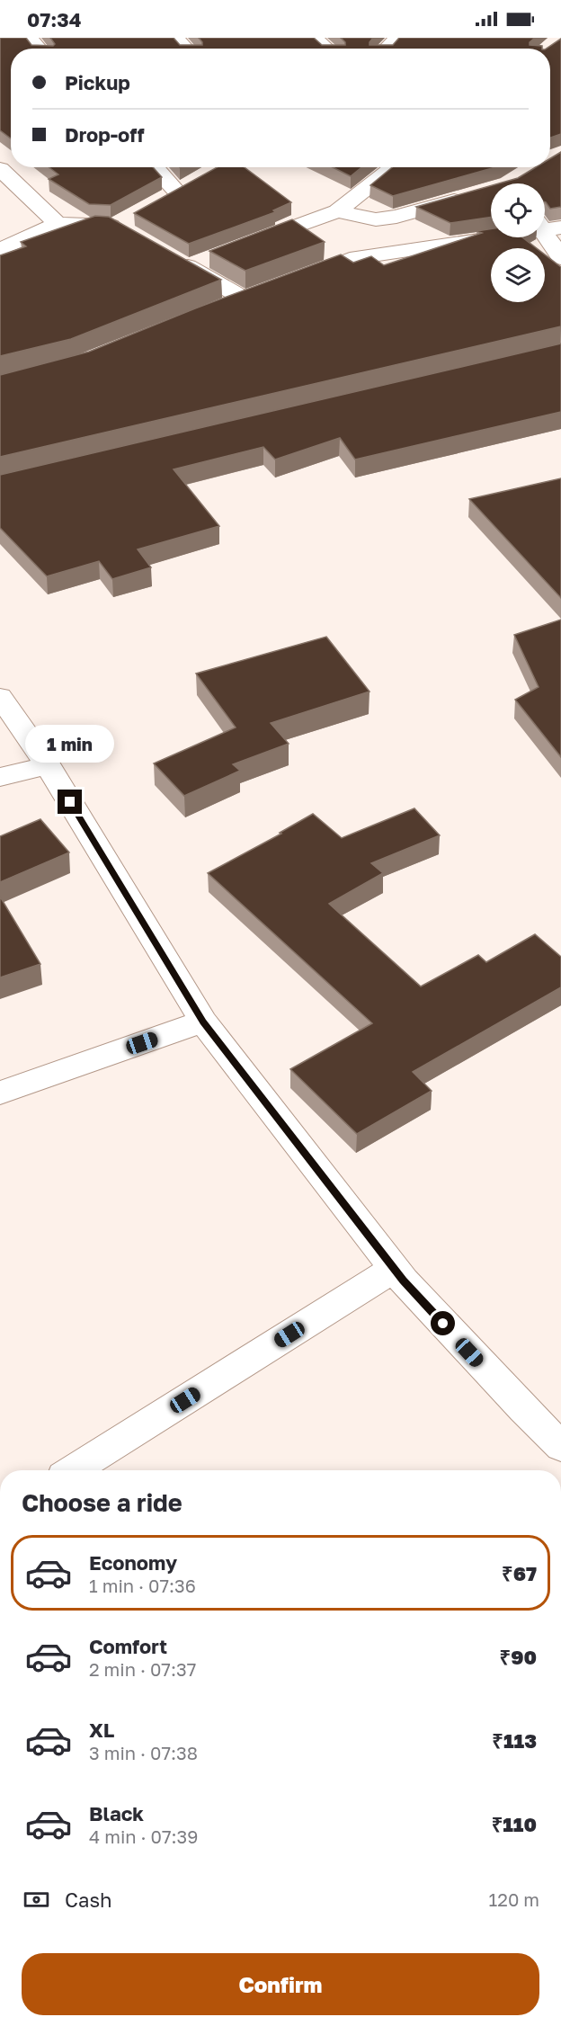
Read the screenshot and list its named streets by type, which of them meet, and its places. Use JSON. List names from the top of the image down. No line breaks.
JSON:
{"page":{"status":"07:34","banner":["Pickup","Drop-off"],"bubble":"1 min","heading":"Choose a ride","list":[{"name":"Economy","note":"1 min · 07:36","value":"₹67"},{"name":"Comfort","note":"2 min · 07:37","value":"₹90"},{"name":"XL","note":"3 min · 07:38","value":"₹113"},{"name":"Black","note":"4 min · 07:39","value":"₹110"}],"pay":["Cash","120 m"],"buttons":"Confirm"}}
